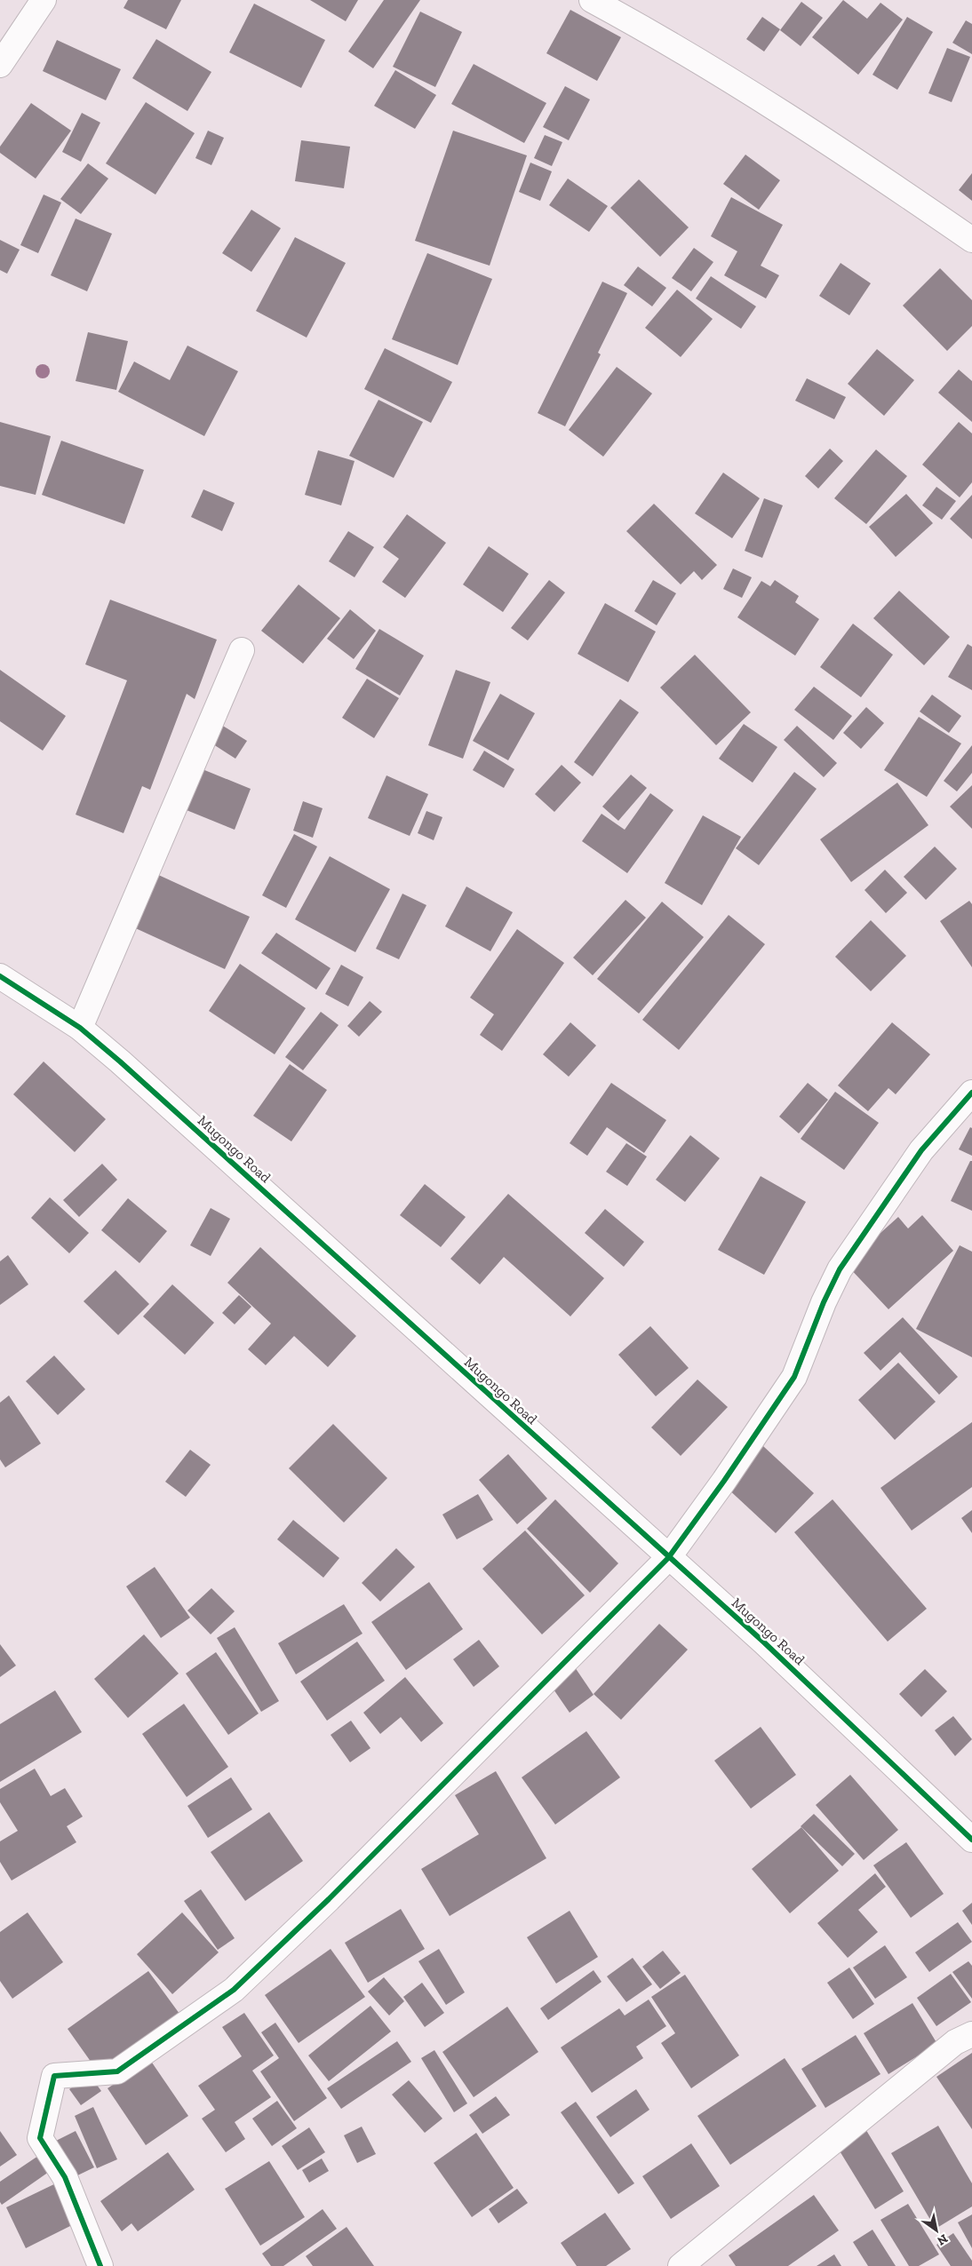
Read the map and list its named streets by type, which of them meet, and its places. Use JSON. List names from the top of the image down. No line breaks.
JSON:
{"streets":{"street":["Mugongo Road"]},"north":"bottom right"}
